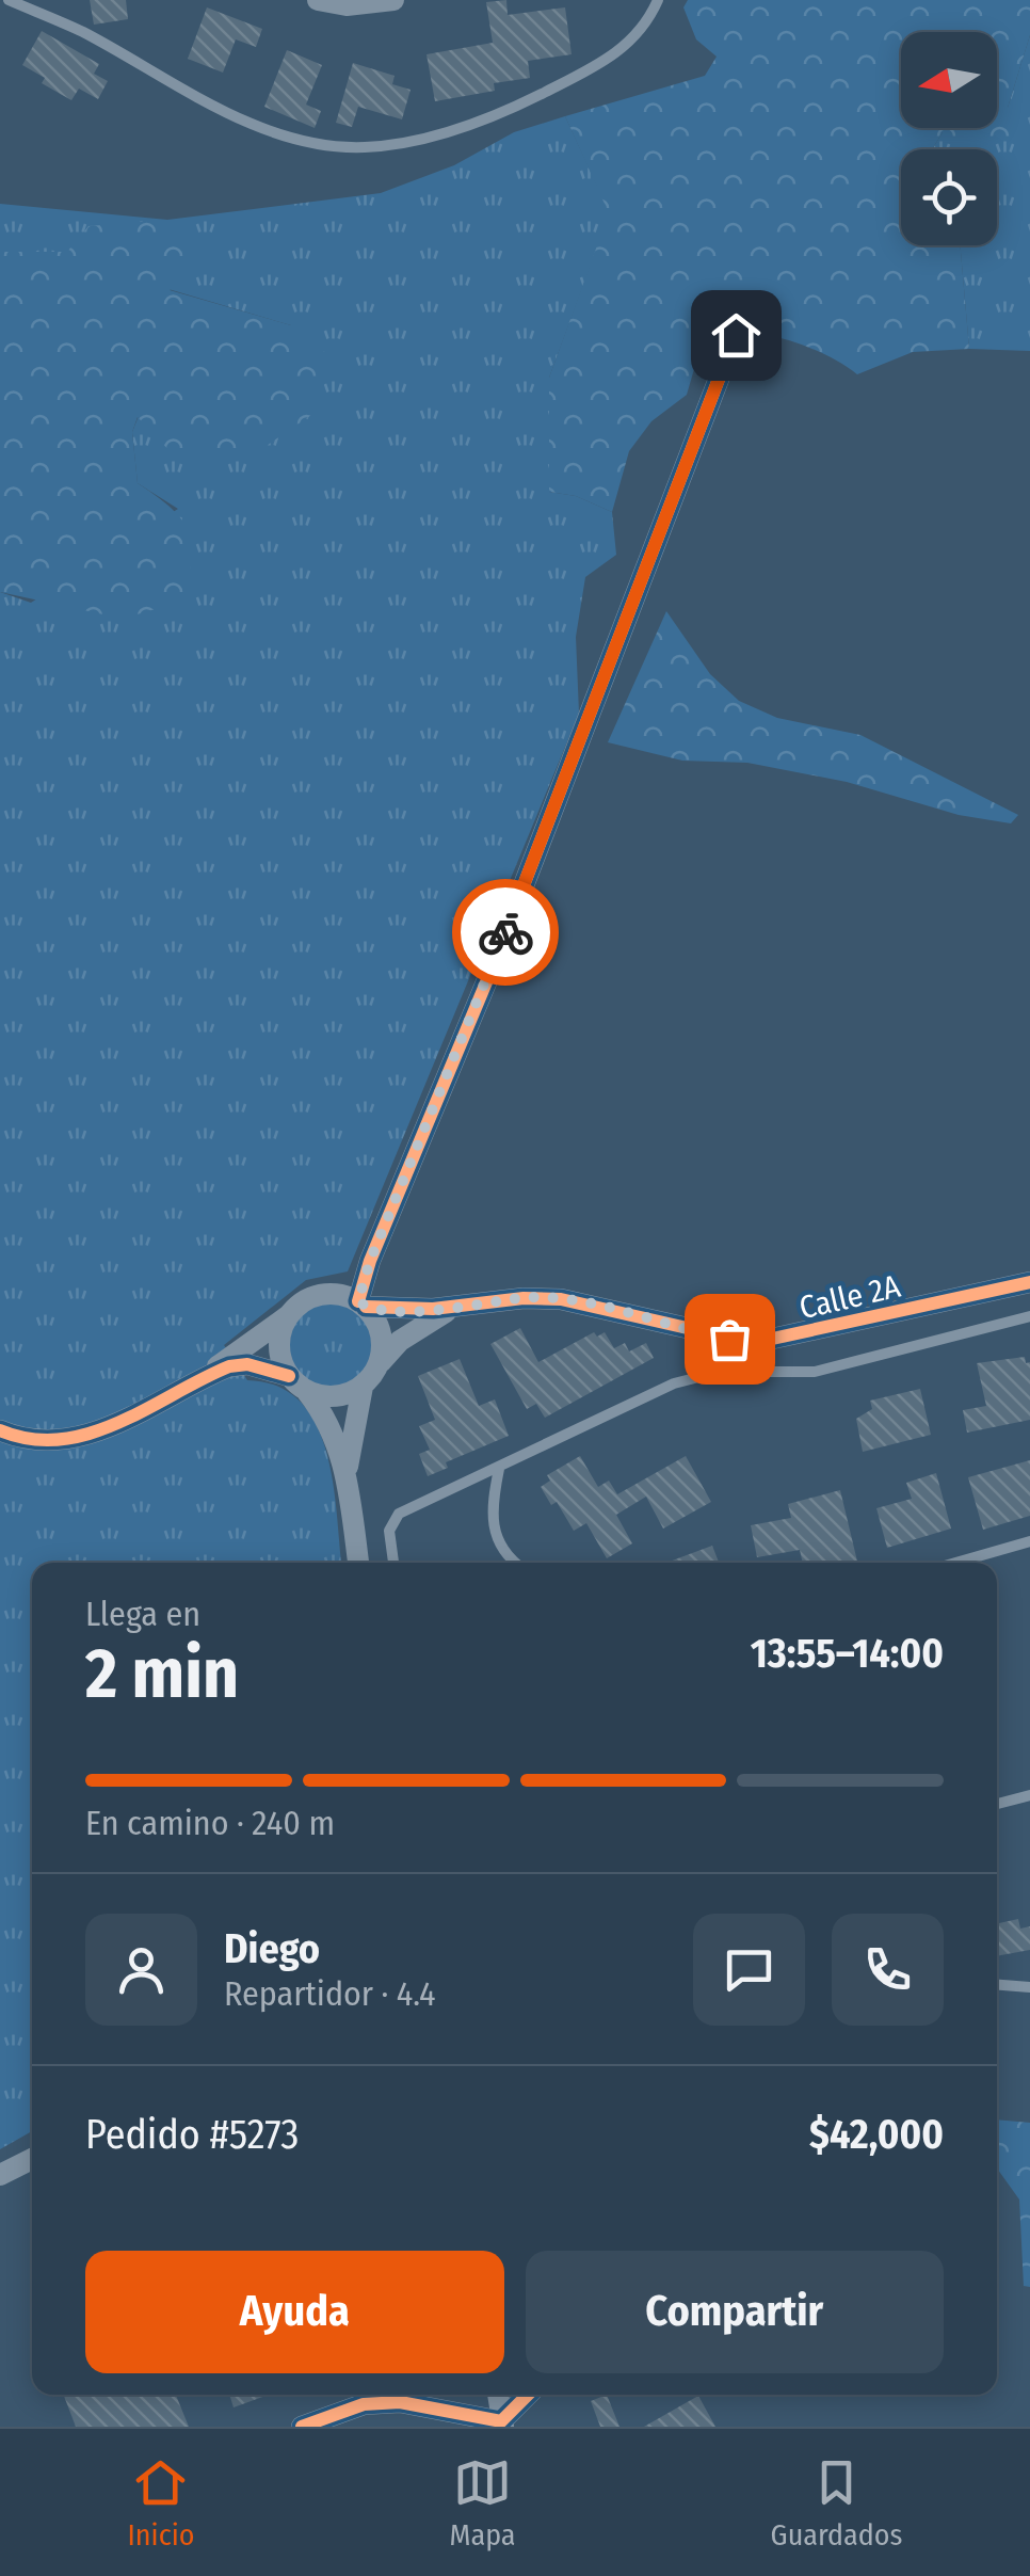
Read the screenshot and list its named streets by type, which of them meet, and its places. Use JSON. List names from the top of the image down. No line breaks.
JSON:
{"streets":{"street":["Calle 2A"]},"north":"left","page":{"heading":["2 min","Llega en","13:55–14:00"],"panel":["Diego","Repartidor · 4.4","Pedido #5273","$42,000"],"bar":"En camino · 240 m","buttons":["Ayuda","Compartir"],"tabs":["Inicio","Mapa","Guardados"]}}
